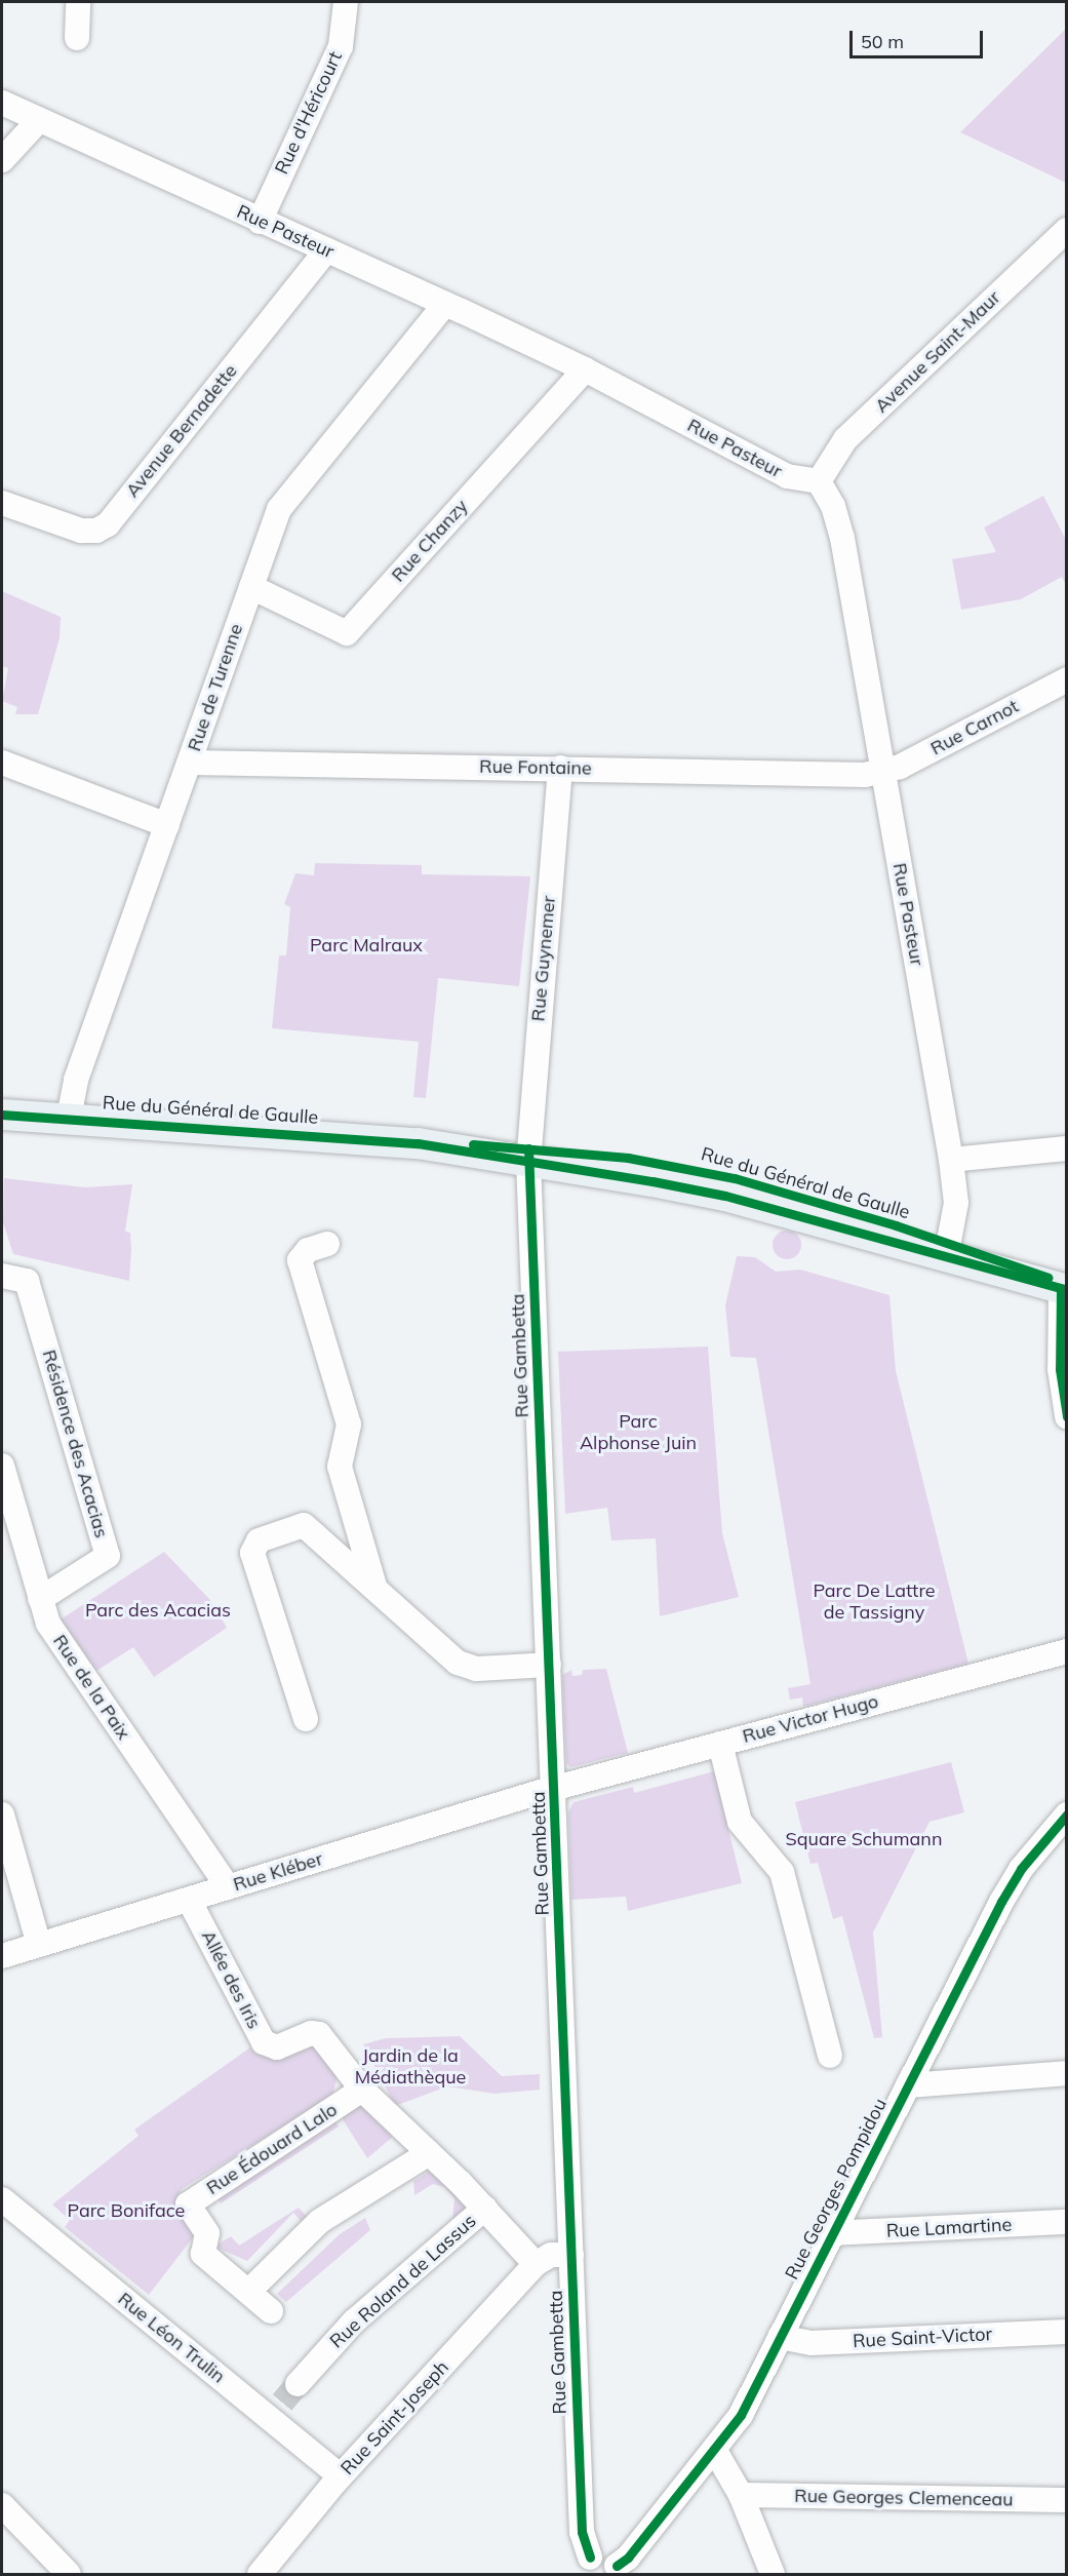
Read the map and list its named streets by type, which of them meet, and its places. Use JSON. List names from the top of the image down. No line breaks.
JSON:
{"streets":{"main road":["Rue du Général de Gaulle"],"street":["Rue d'Héricourt","Rue Pasteur","Avenue Saint-Maur","Avenue Bernadette","Rue Chanzy","Rue de Turenne","Rue Carnot","Rue Fontaine","Rue Guynemer","Rue Gambetta","Résidence des Acacias","Rue de la Paix","Rue Victor Hugo","Rue Kléber","Allée des Iris","Rue Édouard Lalo","Rue Georges Pompidou","Rue Lamartine","Rue Roland de Lassus","Rue Léon Trulin","Rue Saint-Victor","Rue Saint-Joseph","Rue Georges Clemenceau"]},"crossings":[["Rue d'Héricourt","Rue Pasteur"],["Rue Pasteur","Avenue Saint-Maur"],["Rue Pasteur","Avenue Bernadette"],["Rue Pasteur","Rue Chanzy"],["Rue Pasteur","Rue de Turenne"],["Rue Pasteur","Rue Carnot"],["Rue Pasteur","Rue Fontaine"],["Rue Pasteur","Rue du Général de Gaulle"],["Rue Chanzy","Rue de Turenne"],["Rue de Turenne","Rue Fontaine"],["Rue de Turenne","Rue du Général de Gaulle"],["Rue Carnot","Rue Fontaine"],["Rue Fontaine","Rue Guynemer"],["Rue Guynemer","Rue du Général de Gaulle"],["Rue Guynemer","Rue Gambetta"],["Rue du Général de Gaulle","Rue Gambetta"],["Rue Gambetta","Rue Victor Hugo"],["Rue Gambetta","Rue Kléber"],["Résidence des Acacias","Rue de la Paix"],["Rue de la Paix","Rue Kléber"],["Rue Victor Hugo","Rue Kléber"],["Rue Kléber","Allée des Iris"],["Allée des Iris","Rue Édouard Lalo"],["Rue Georges Pompidou","Rue Lamartine"],["Rue Georges Pompidou","Rue Saint-Victor"],["Rue Roland de Lassus","Rue Léon Trulin"],["Rue Léon Trulin","Rue Saint-Joseph"]],"parks":["Parc Malraux","Parc Alphonse Juin","Parc De Lattre de Tassigny","Parc des Acacias","Square Schumann","Jardin de la Médiathèque","Parc Boniface"],"scale_bar":"50 m"}
